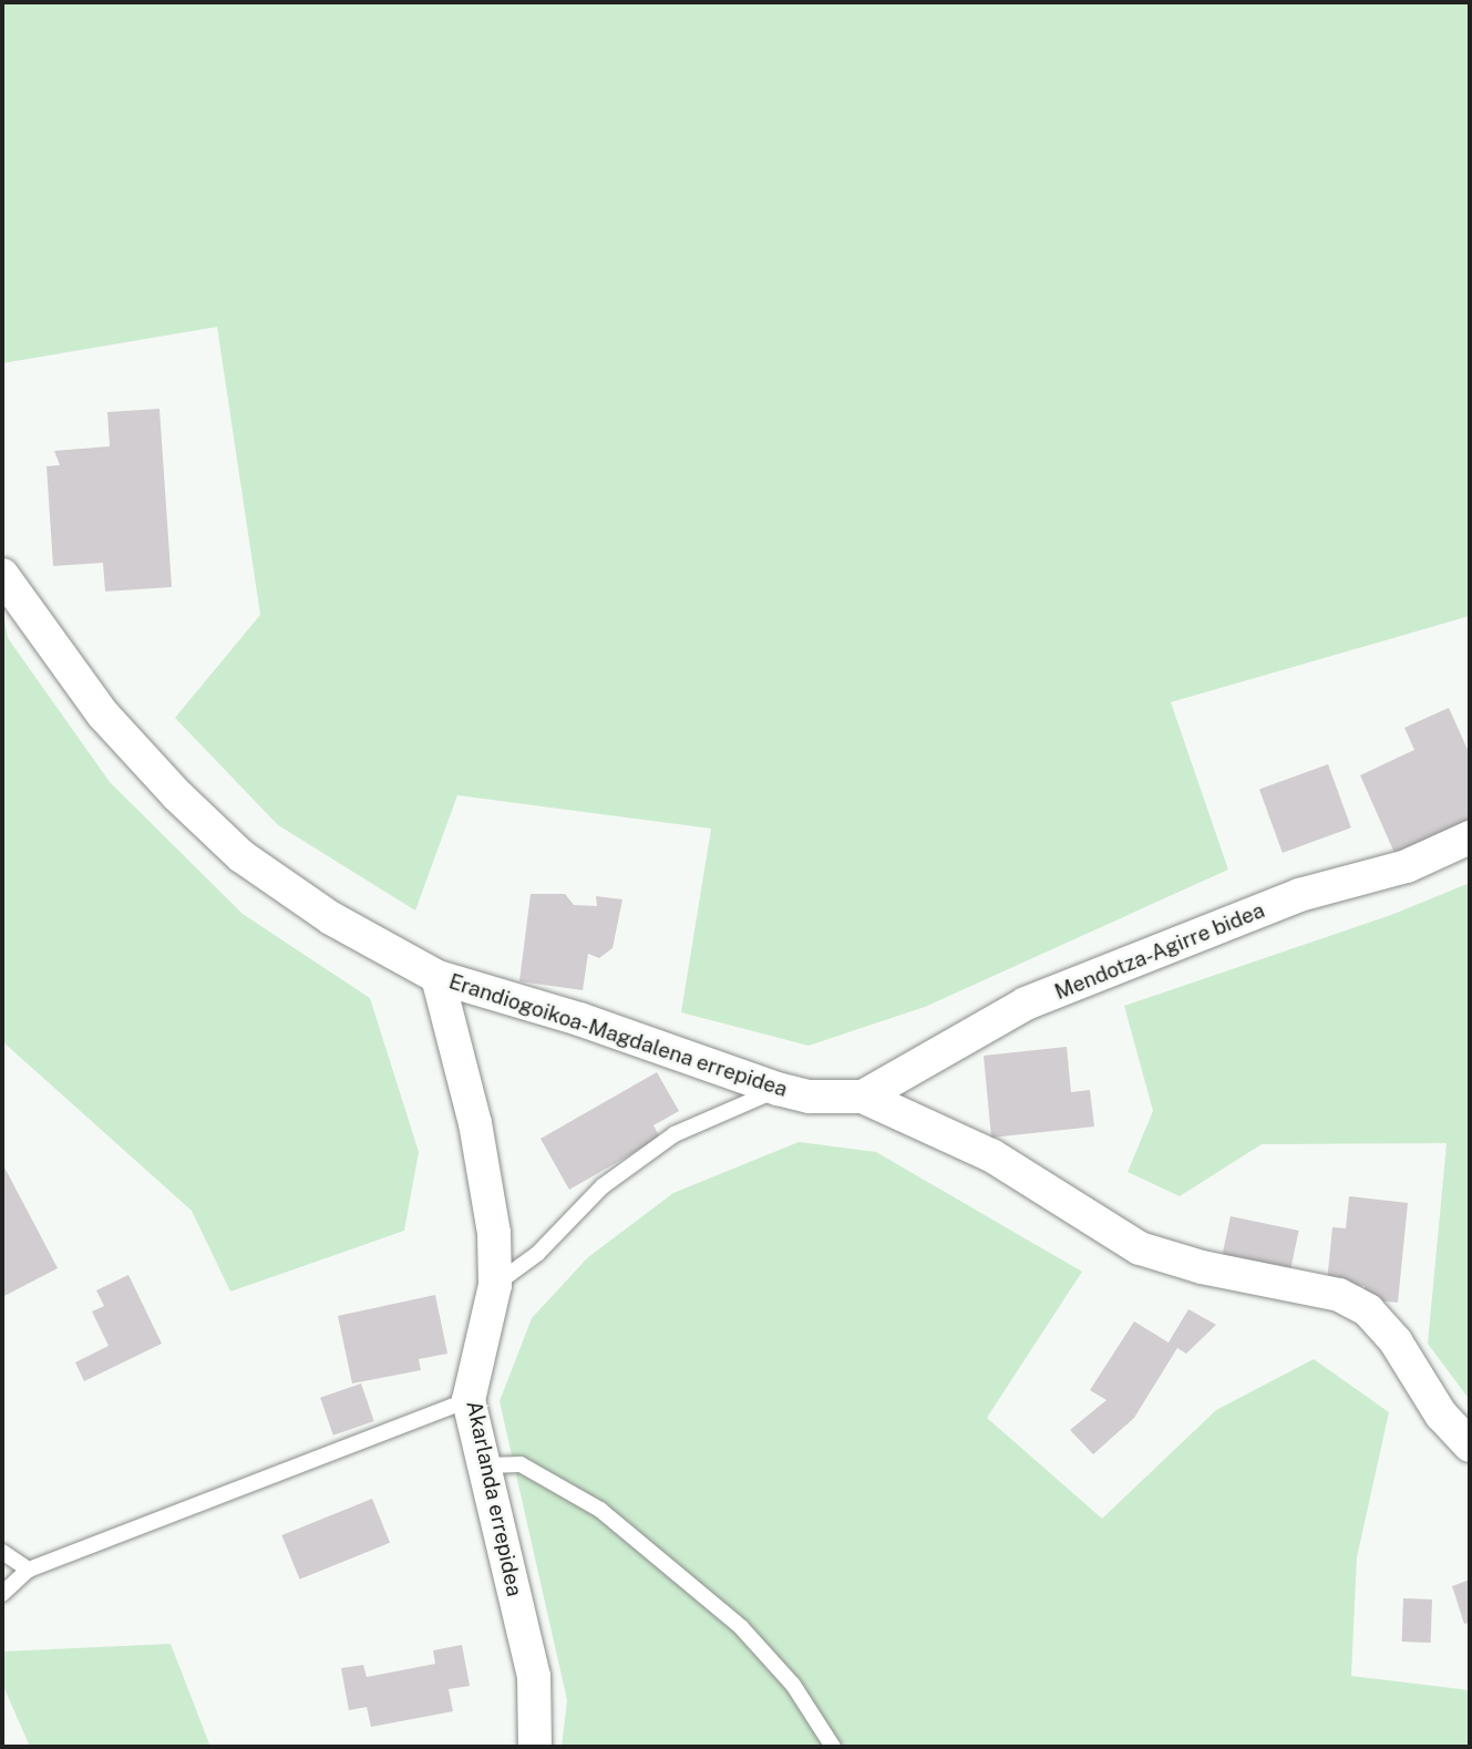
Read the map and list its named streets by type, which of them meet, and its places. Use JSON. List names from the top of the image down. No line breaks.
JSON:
{"streets":{"street":["Mendotza-Agirre bidea","Erandiogoikoa-Magdalena errepidea","Akarlanda errepidea"]},"crossings":[["Mendotza-Agirre bidea","Erandiogoikoa-Magdalena errepidea"],["Erandiogoikoa-Magdalena errepidea","Akarlanda errepidea"]]}
